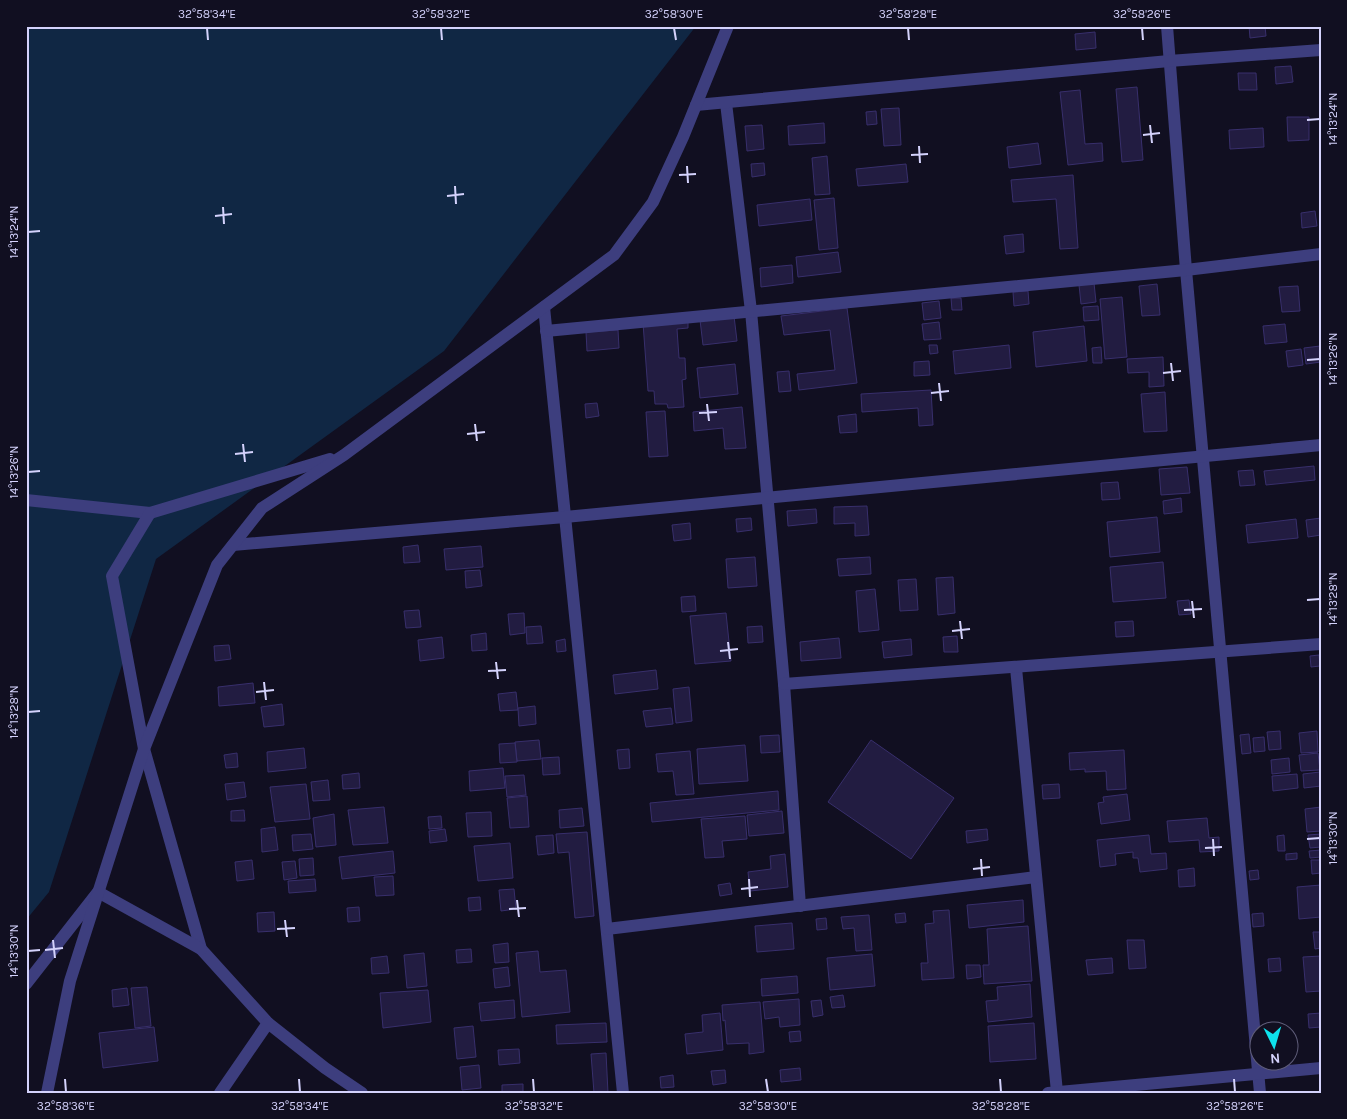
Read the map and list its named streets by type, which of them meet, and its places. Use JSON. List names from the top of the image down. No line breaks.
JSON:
{"north":"bottom","coordinates":["32°58'34\"E","32°58'32\"E","32°58'30\"E","32°58'28\"E","32°58'26\"E","14°13'24\"N","14°13'26\"N","14°13'28\"N","14°13'30\"N","32°58'36\"E"]}
